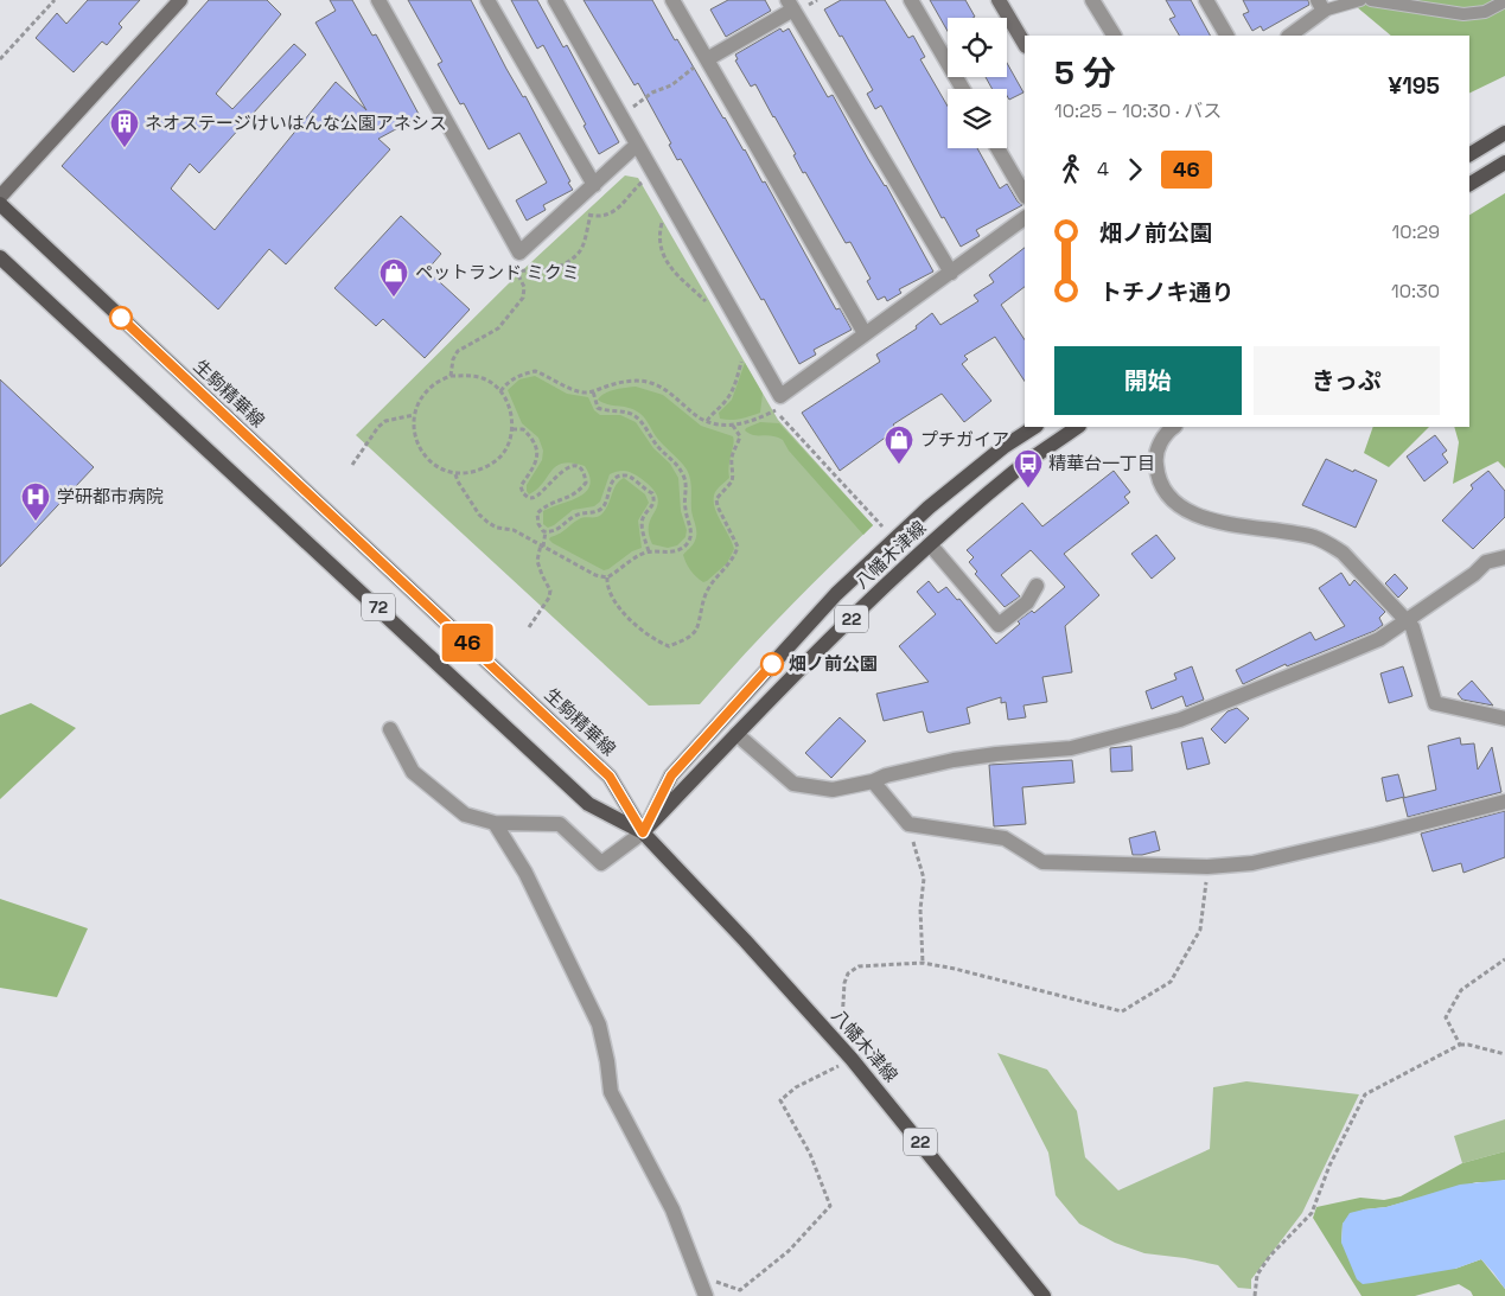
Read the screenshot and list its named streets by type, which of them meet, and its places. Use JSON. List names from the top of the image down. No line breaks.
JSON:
{"streets":{"main road":["生駒精華線","八幡木津線","72","22"]},"crossings":[["生駒精華線","八幡木津線"],["生駒精華線","72"],["八幡木津線","72"]],"places":{"building":["ネオステージけいはんな公園アネシス"],"shop":["ペットランド ミクミ","プチガイア"],"bus stop":["精華台一丁目"],"hospital":["学研都市病院"],"other":["畑ノ前公園"]},"lines":["bus line 46"],"page":{"on_map":"46","heading":["5 分","10:25 – 10:30 · バス","¥195"],"legs":["4","46"],"list":[{"name":"畑ノ前公園","value":"10:29"},{"name":"トチノキ通り","value":"10:30"}],"buttons":["開始","きっぷ"]}}
